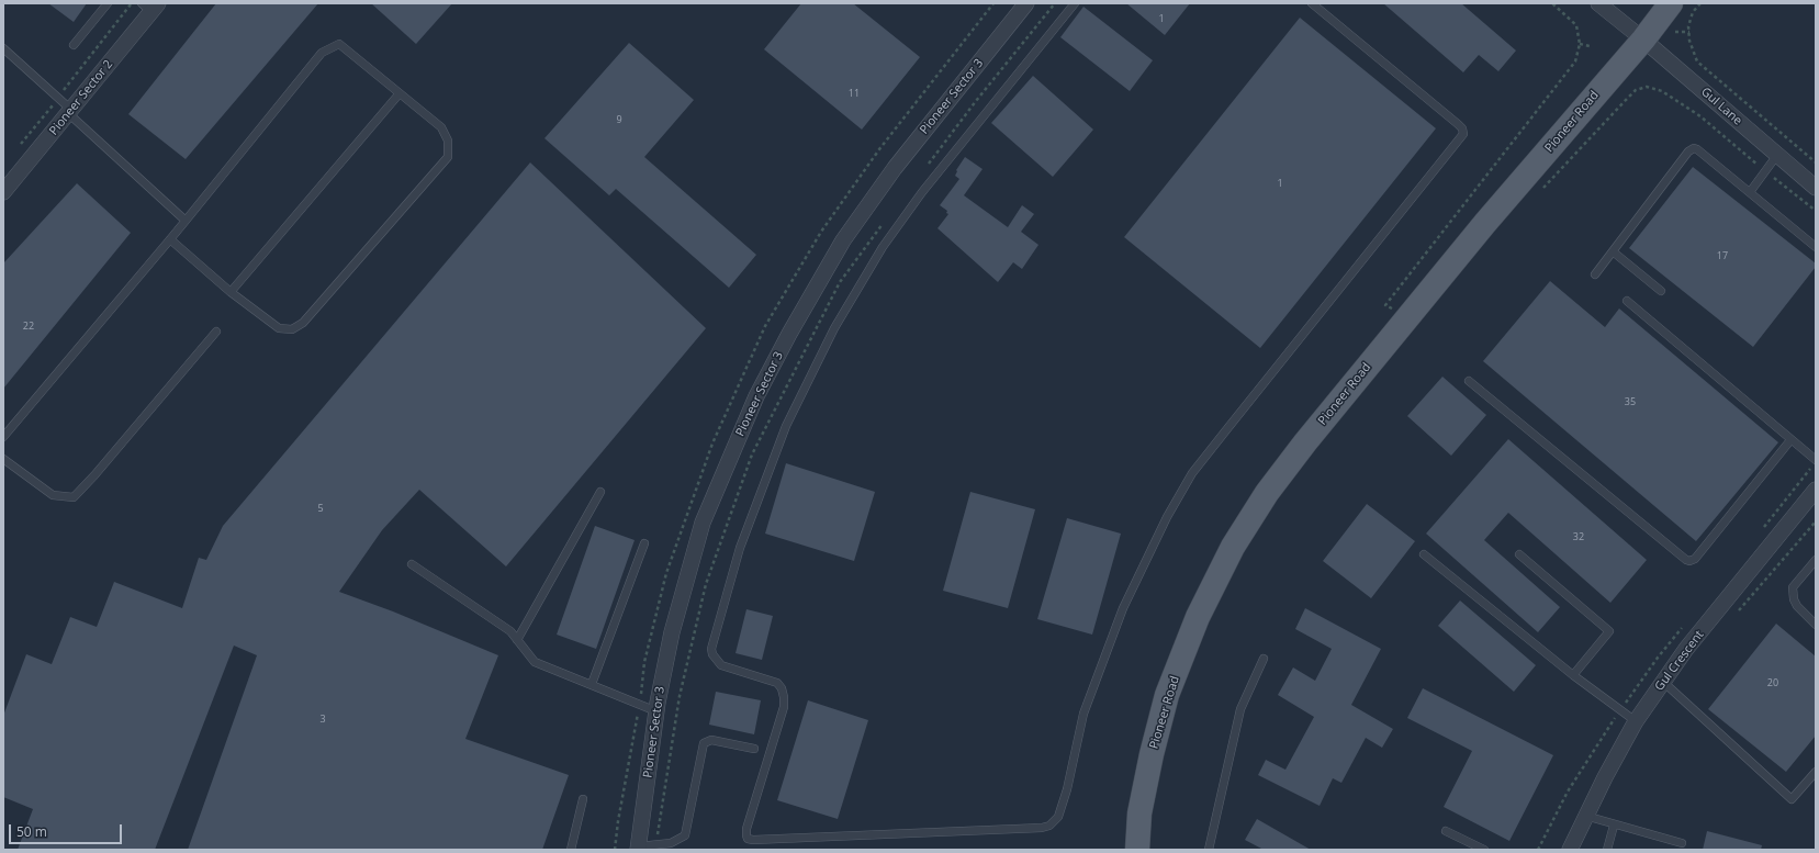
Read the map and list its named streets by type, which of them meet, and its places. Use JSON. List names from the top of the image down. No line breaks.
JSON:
{"streets":{"main road":["Pioneer Road"],"street":["Pioneer Sector 3","Pioneer Sector 2","Gul Lane","Gul Crescent"]},"crossings":[["Gul Lane","Pioneer Road"]],"house_numbers":["1","11","9","1","17","22","35","5","32","20","3"],"scale_bar":"50 m"}
